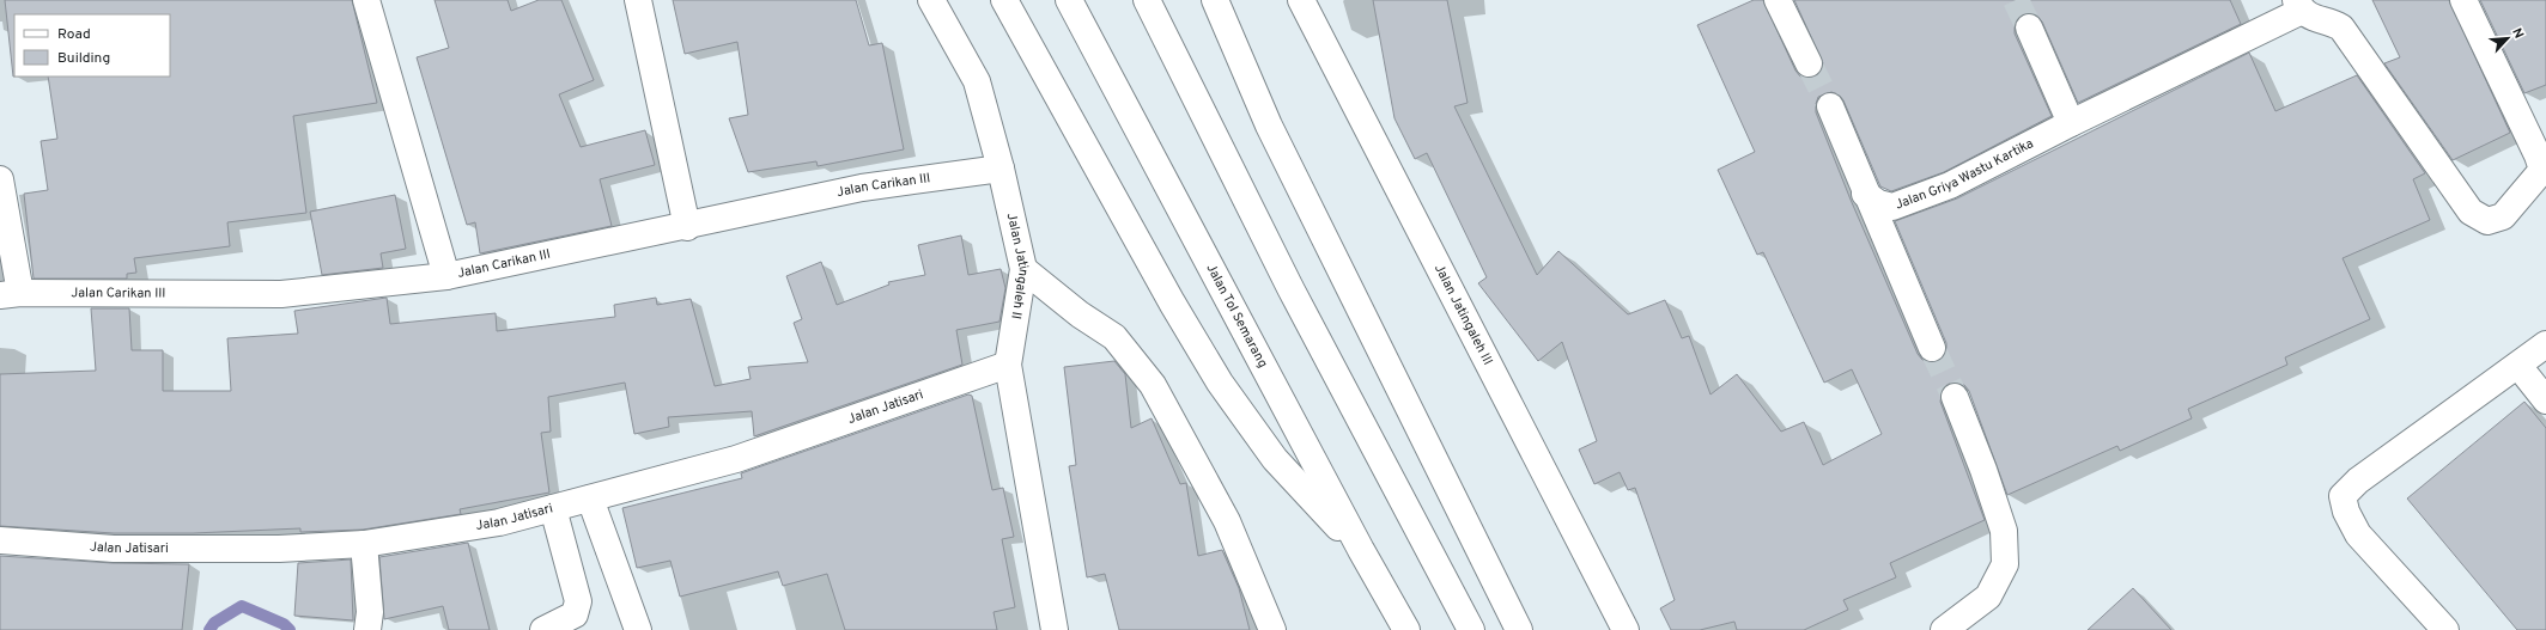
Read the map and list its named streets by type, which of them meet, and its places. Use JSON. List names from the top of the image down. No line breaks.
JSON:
{"streets":{"main road":["Jalan Griya Wastu Kartika","Jalan Carikan III","Jalan Jatingaleh II","Jalan Tol Semarang","Jalan Jatingaleh III","Jalan Jatisari"]},"crossings":[["Jalan Carikan III","Jalan Jatingaleh II"],["Jalan Jatingaleh II","Jalan Jatisari"]],"legend":["Road","Building"],"north":"top right"}
